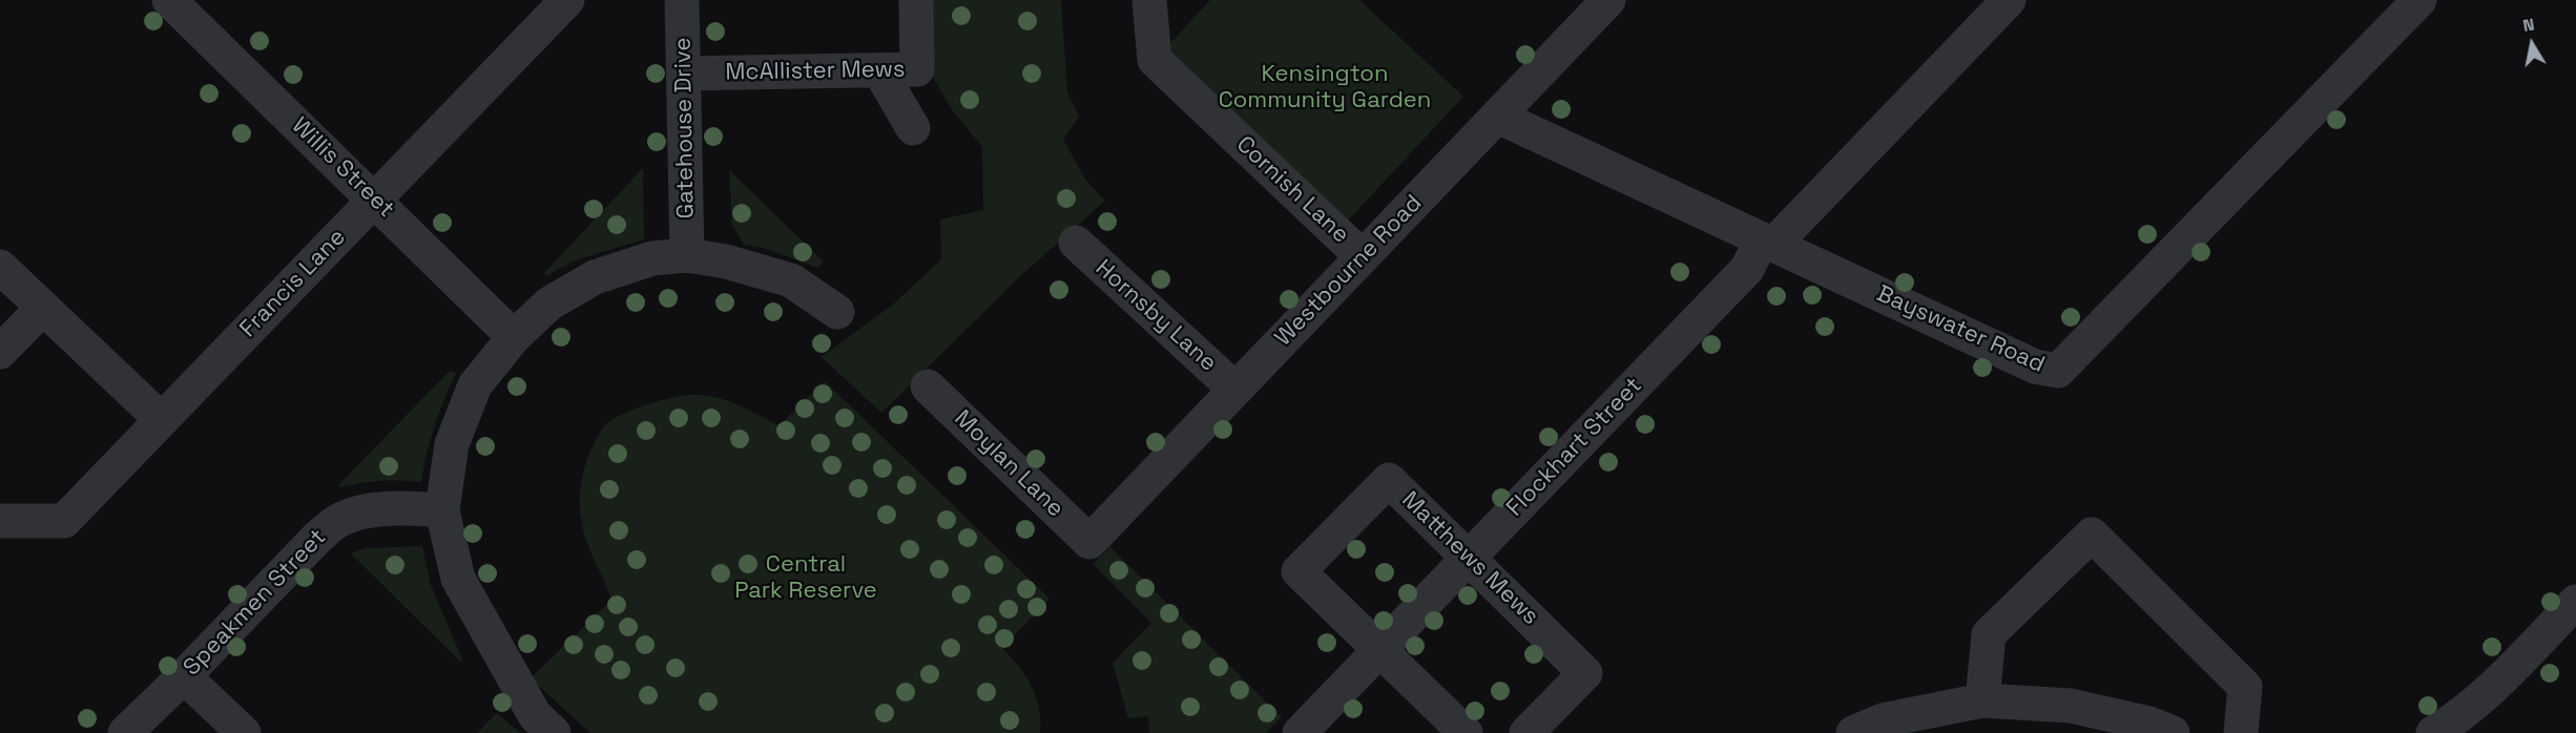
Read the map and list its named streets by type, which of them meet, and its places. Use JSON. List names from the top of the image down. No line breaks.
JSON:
{"streets":{"street":["McAllister Mews","Gatehouse Drive","Willis Street","Cornish Lane","Westbourne Road","Francis Lane","Hornsby Lane","Bayswater Road","Flockhart Street","Moylan Lane","Matthews Mews","Speakmen Street"]},"crossings":[["McAllister Mews","Gatehouse Drive"],["Willis Street","Francis Lane"],["Cornish Lane","Westbourne Road"],["Westbourne Road","Hornsby Lane"],["Westbourne Road","Bayswater Road"],["Westbourne Road","Moylan Lane"],["Bayswater Road","Flockhart Street"],["Flockhart Street","Matthews Mews"]],"parks":["Kensington Community Garden","Central Park Reserve"],"north":"top"}
